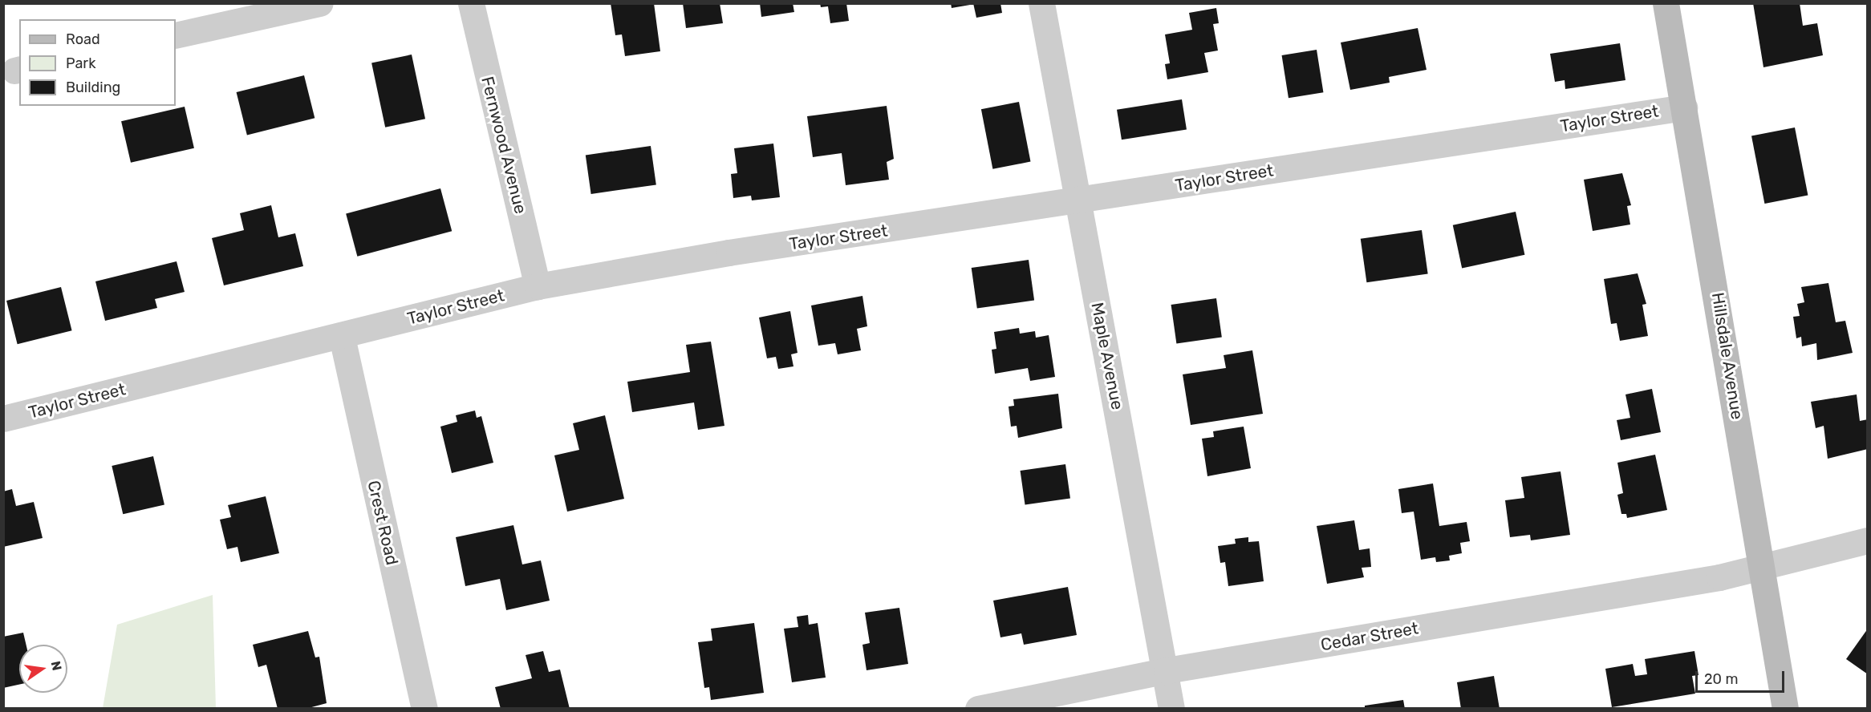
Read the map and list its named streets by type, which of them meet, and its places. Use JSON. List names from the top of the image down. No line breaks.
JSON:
{"streets":{"street":["Taylor Street","Fernwood Avenue","Maple Avenue","Hillsdale Avenue","Crest Road","Cedar Street"]},"crossings":[["Taylor Street","Fernwood Avenue"],["Taylor Street","Maple Avenue"],["Taylor Street","Hillsdale Avenue"],["Taylor Street","Crest Road"],["Maple Avenue","Cedar Street"],["Hillsdale Avenue","Cedar Street"]],"legend":["Road","Park","Building"],"scale_bar":"20 m","north":"right"}
